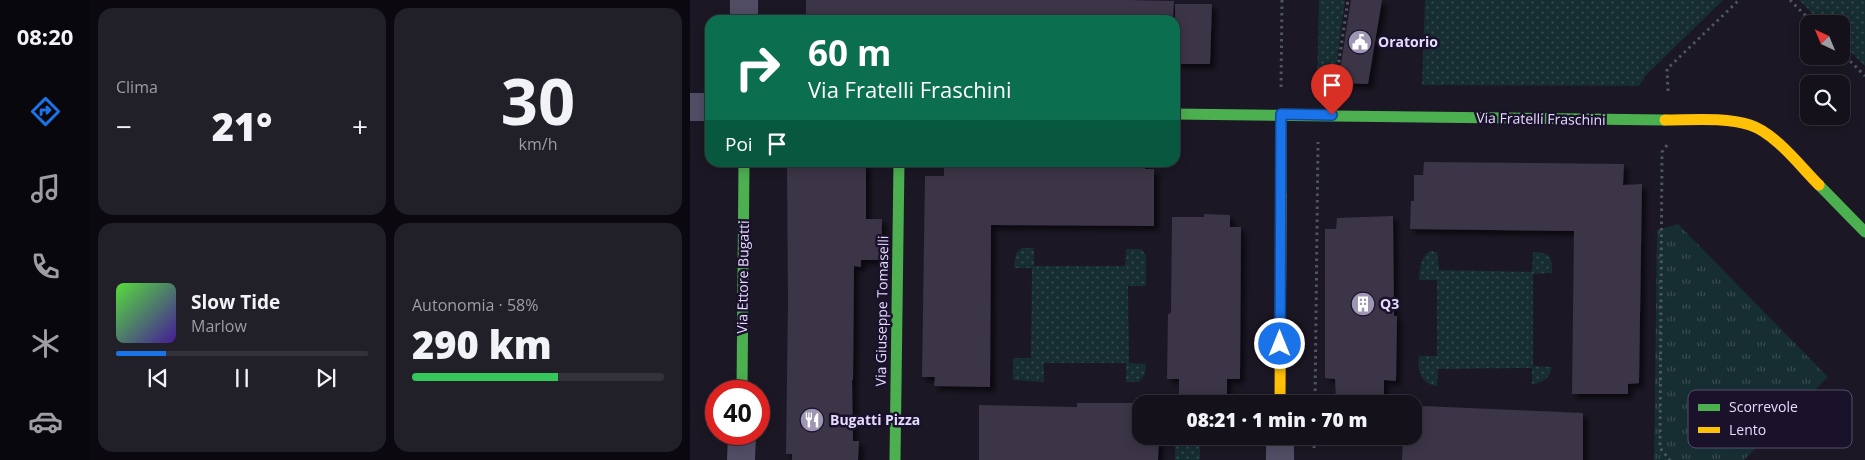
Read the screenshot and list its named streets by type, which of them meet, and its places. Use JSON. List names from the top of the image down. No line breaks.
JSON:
{"streets":{"street":["Via Fratelli Fraschini","Via Ettore Bugatti","Via Giuseppe Tomaselli"]},"places":{"public building":["Oratorio"],"building":["Q3"],"restaurant":["Bugatti Pizza"]},"legend":["Scorrevole","Lento"],"north":"top left","page":{"tabs":"08:20","tile":["Clima",["30","km/h"],["Autonomia · 58%","290 km"]],"turn":["60 m","Via Fratelli Fraschini"],"heat":["−","21°","+"],"then":"Poi","song":["Slow Tide","Marlow"],"limit":"40","trip":"08:21 · 1 min · 70 m"}}
